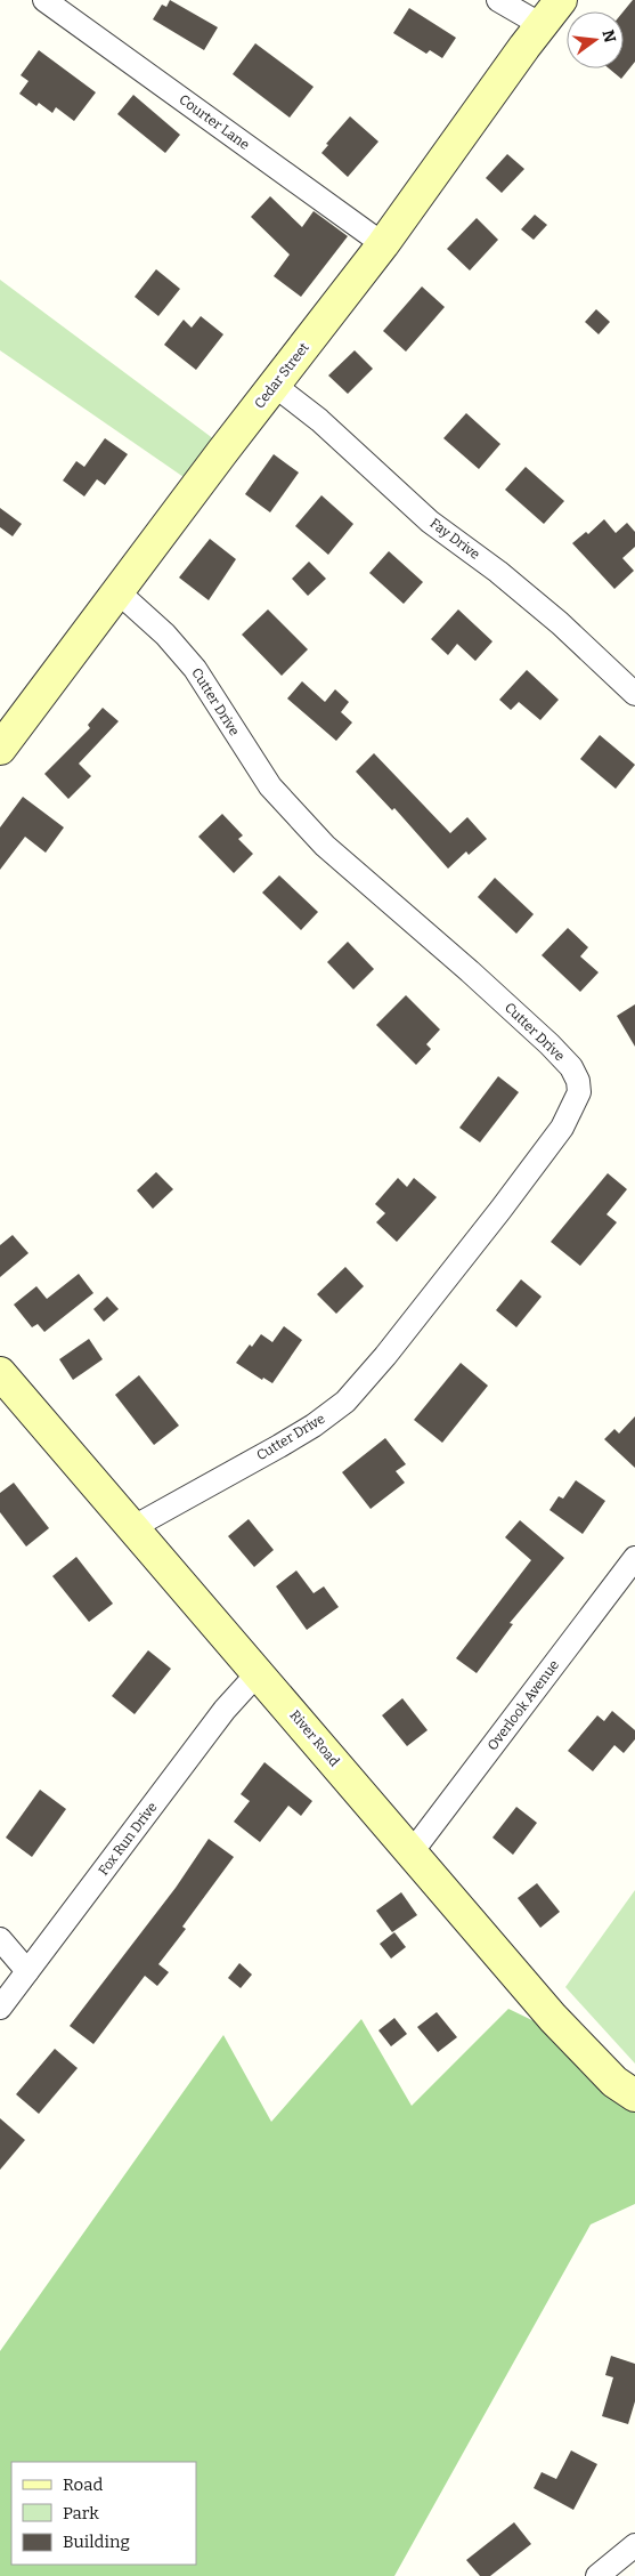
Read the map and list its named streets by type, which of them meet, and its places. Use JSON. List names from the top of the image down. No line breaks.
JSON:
{"streets":{"street":["Courter Lane","Cedar Street","Fay Drive","Cutter Drive","Overlook Avenue","River Road","Fox Run Drive"]},"crossings":[["Courter Lane","Cedar Street"],["Cedar Street","Fay Drive"],["Cedar Street","Cutter Drive"],["Cutter Drive","River Road"],["Overlook Avenue","River Road"],["River Road","Fox Run Drive"]],"legend":["Road","Park","Building"],"north":"right"}
